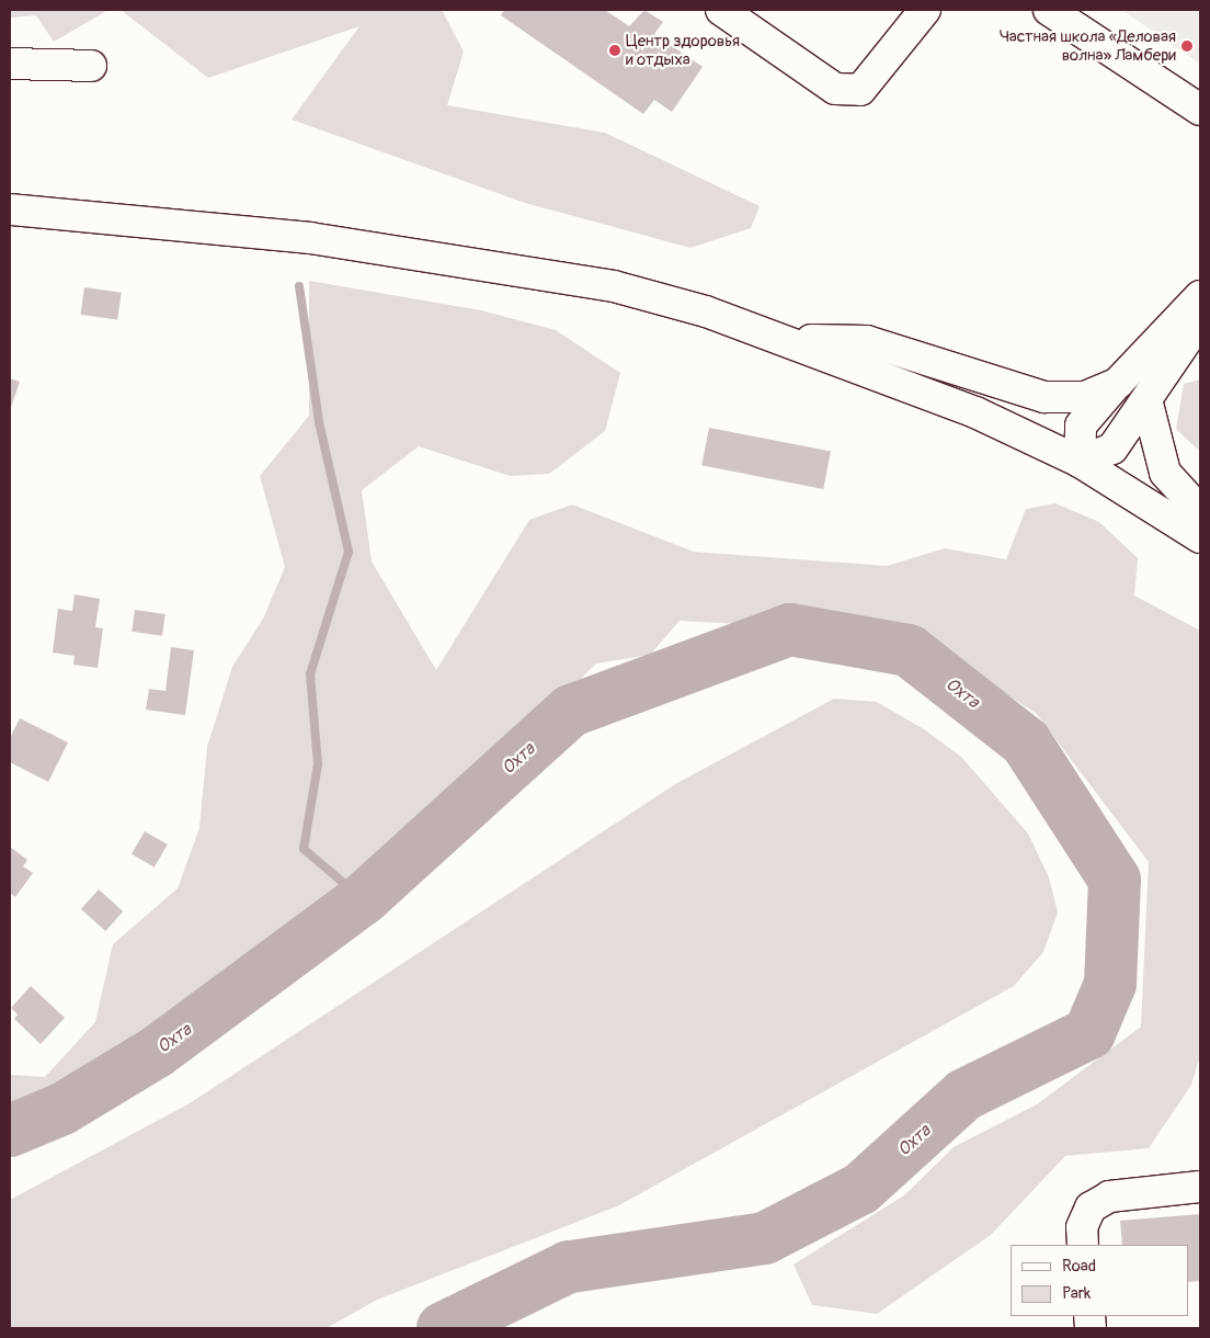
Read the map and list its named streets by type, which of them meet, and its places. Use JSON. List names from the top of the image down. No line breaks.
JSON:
{"water":["Охта"],"places":["Частная школа «Деловая волна» Ламбери","Центр здоровья и отдыха"],"legend":["Road","Park"]}
